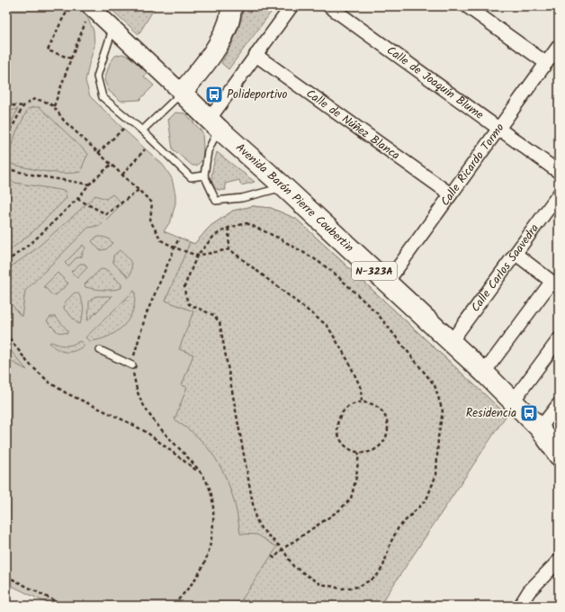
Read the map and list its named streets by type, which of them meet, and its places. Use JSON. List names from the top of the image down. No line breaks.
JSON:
{"streets":{"main road":["Avenida Barón Pierre Coubertin","N-323A"],"street":["Calle de Joaquín Blume","Calle de Núñez Blanca","Calle Ricardo Tormo","Calle Carlos Saavedra"]},"crossings":[["Calle de Joaquín Blume","Calle Ricardo Tormo"],["Calle de Núñez Blanca","Calle Ricardo Tormo"],["Calle Ricardo Tormo","Avenida Barón Pierre Coubertin"],["Avenida Barón Pierre Coubertin","Calle Carlos Saavedra"]],"places":{"bus stop":["Polideportivo","Residencia"]}}
